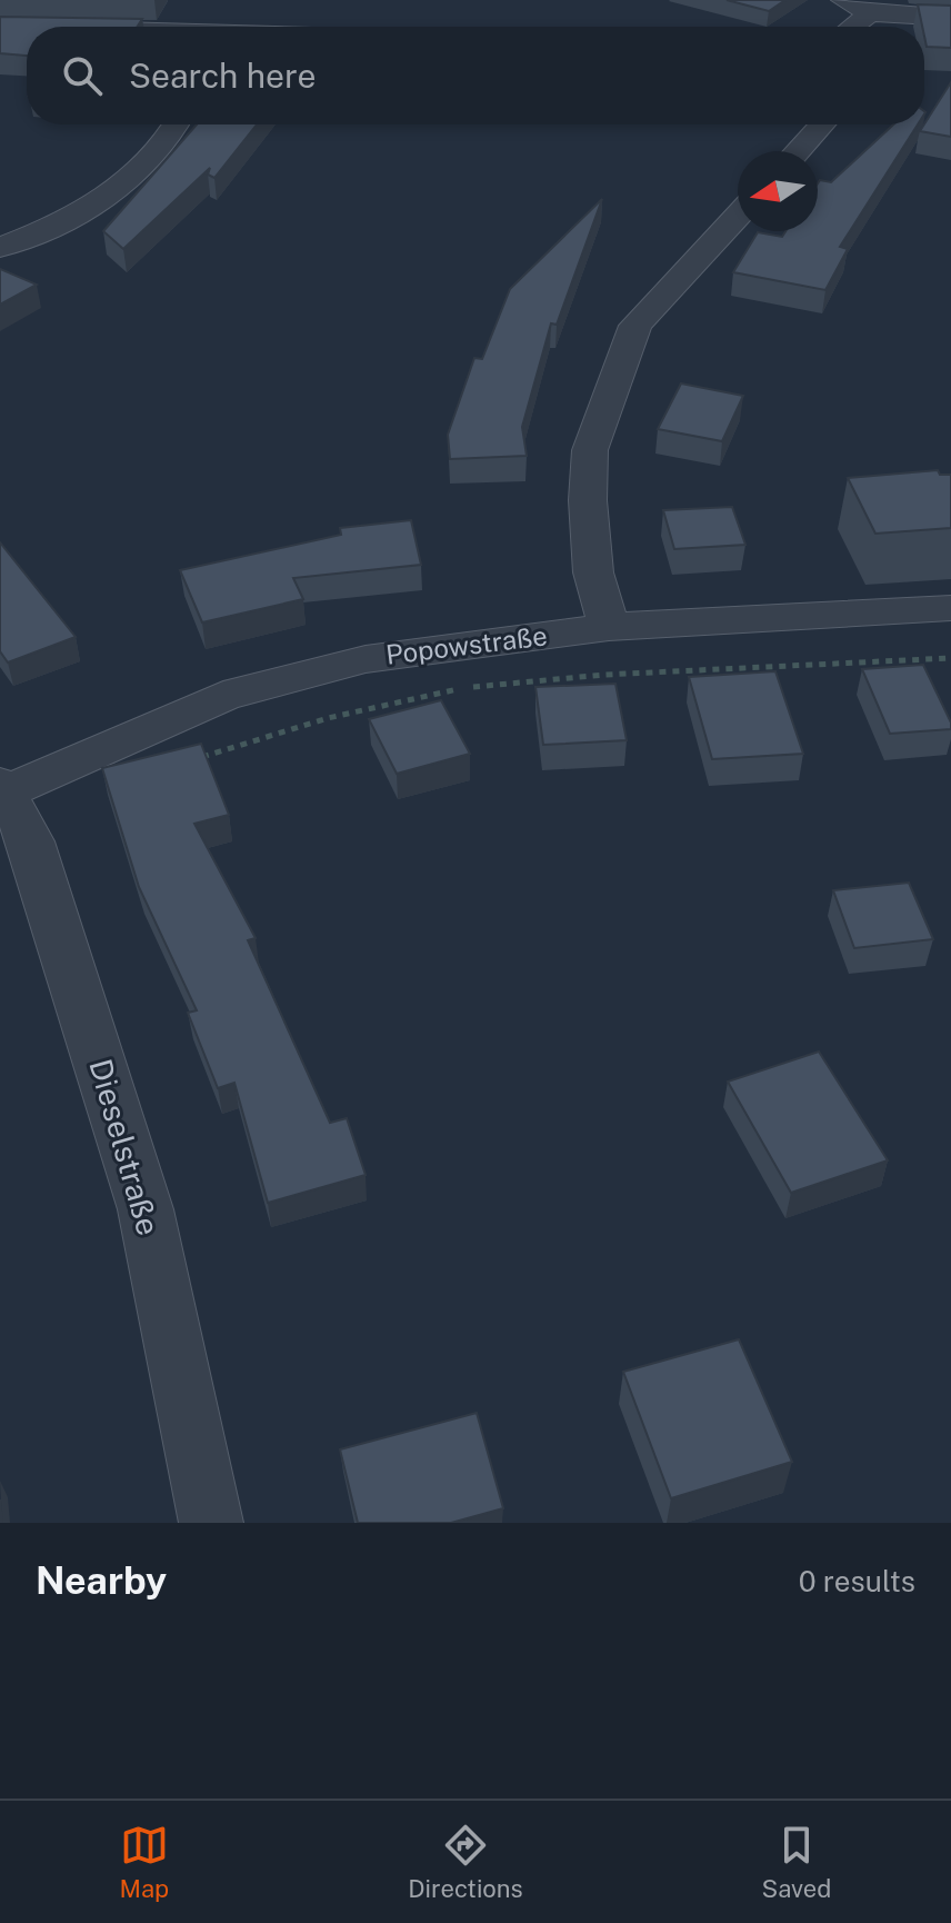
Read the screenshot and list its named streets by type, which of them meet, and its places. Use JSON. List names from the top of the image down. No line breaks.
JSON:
{"streets":{"street":["Popowstraße","Dieselstraße"]},"crossings":[["Popowstraße","Dieselstraße"]],"north":"left","page":{"search":"Search here","heading":["Nearby","0 results"],"nav":["Map","Directions","Saved"]}}
